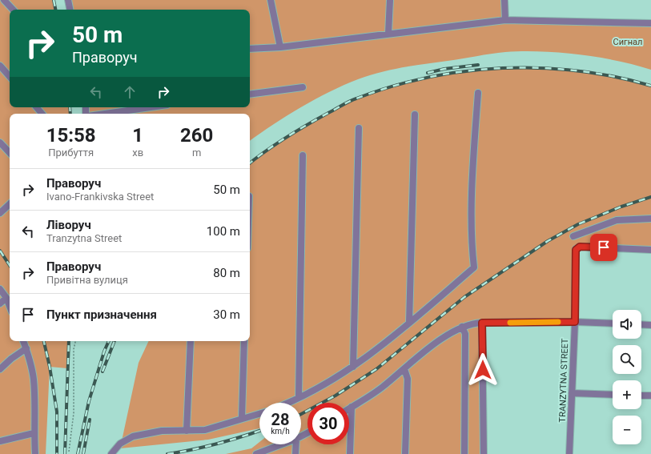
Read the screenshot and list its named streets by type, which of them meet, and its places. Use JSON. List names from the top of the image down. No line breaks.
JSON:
{"streets":{"street":["TRANZYTNA STREET"]},"parks":["Сигнал"],"page":{"turn":["50 m","Праворуч"],"eta":["15:58","Прибуття","1","хв","260","m"],"list":[{"name":"Праворуч","note":"Ivano-Frankivska Street","value":"50 m"},{"name":"Ліворуч","note":"Tranzytna Street","value":"100 m"},{"name":"Праворуч","note":"Привітна вулиця","value":"80 m"},{"name":"Пункт призначення","value":"30 m"}],"map_buttons":["+","−"],"speed":"28 km/h","limit":"30"}}
